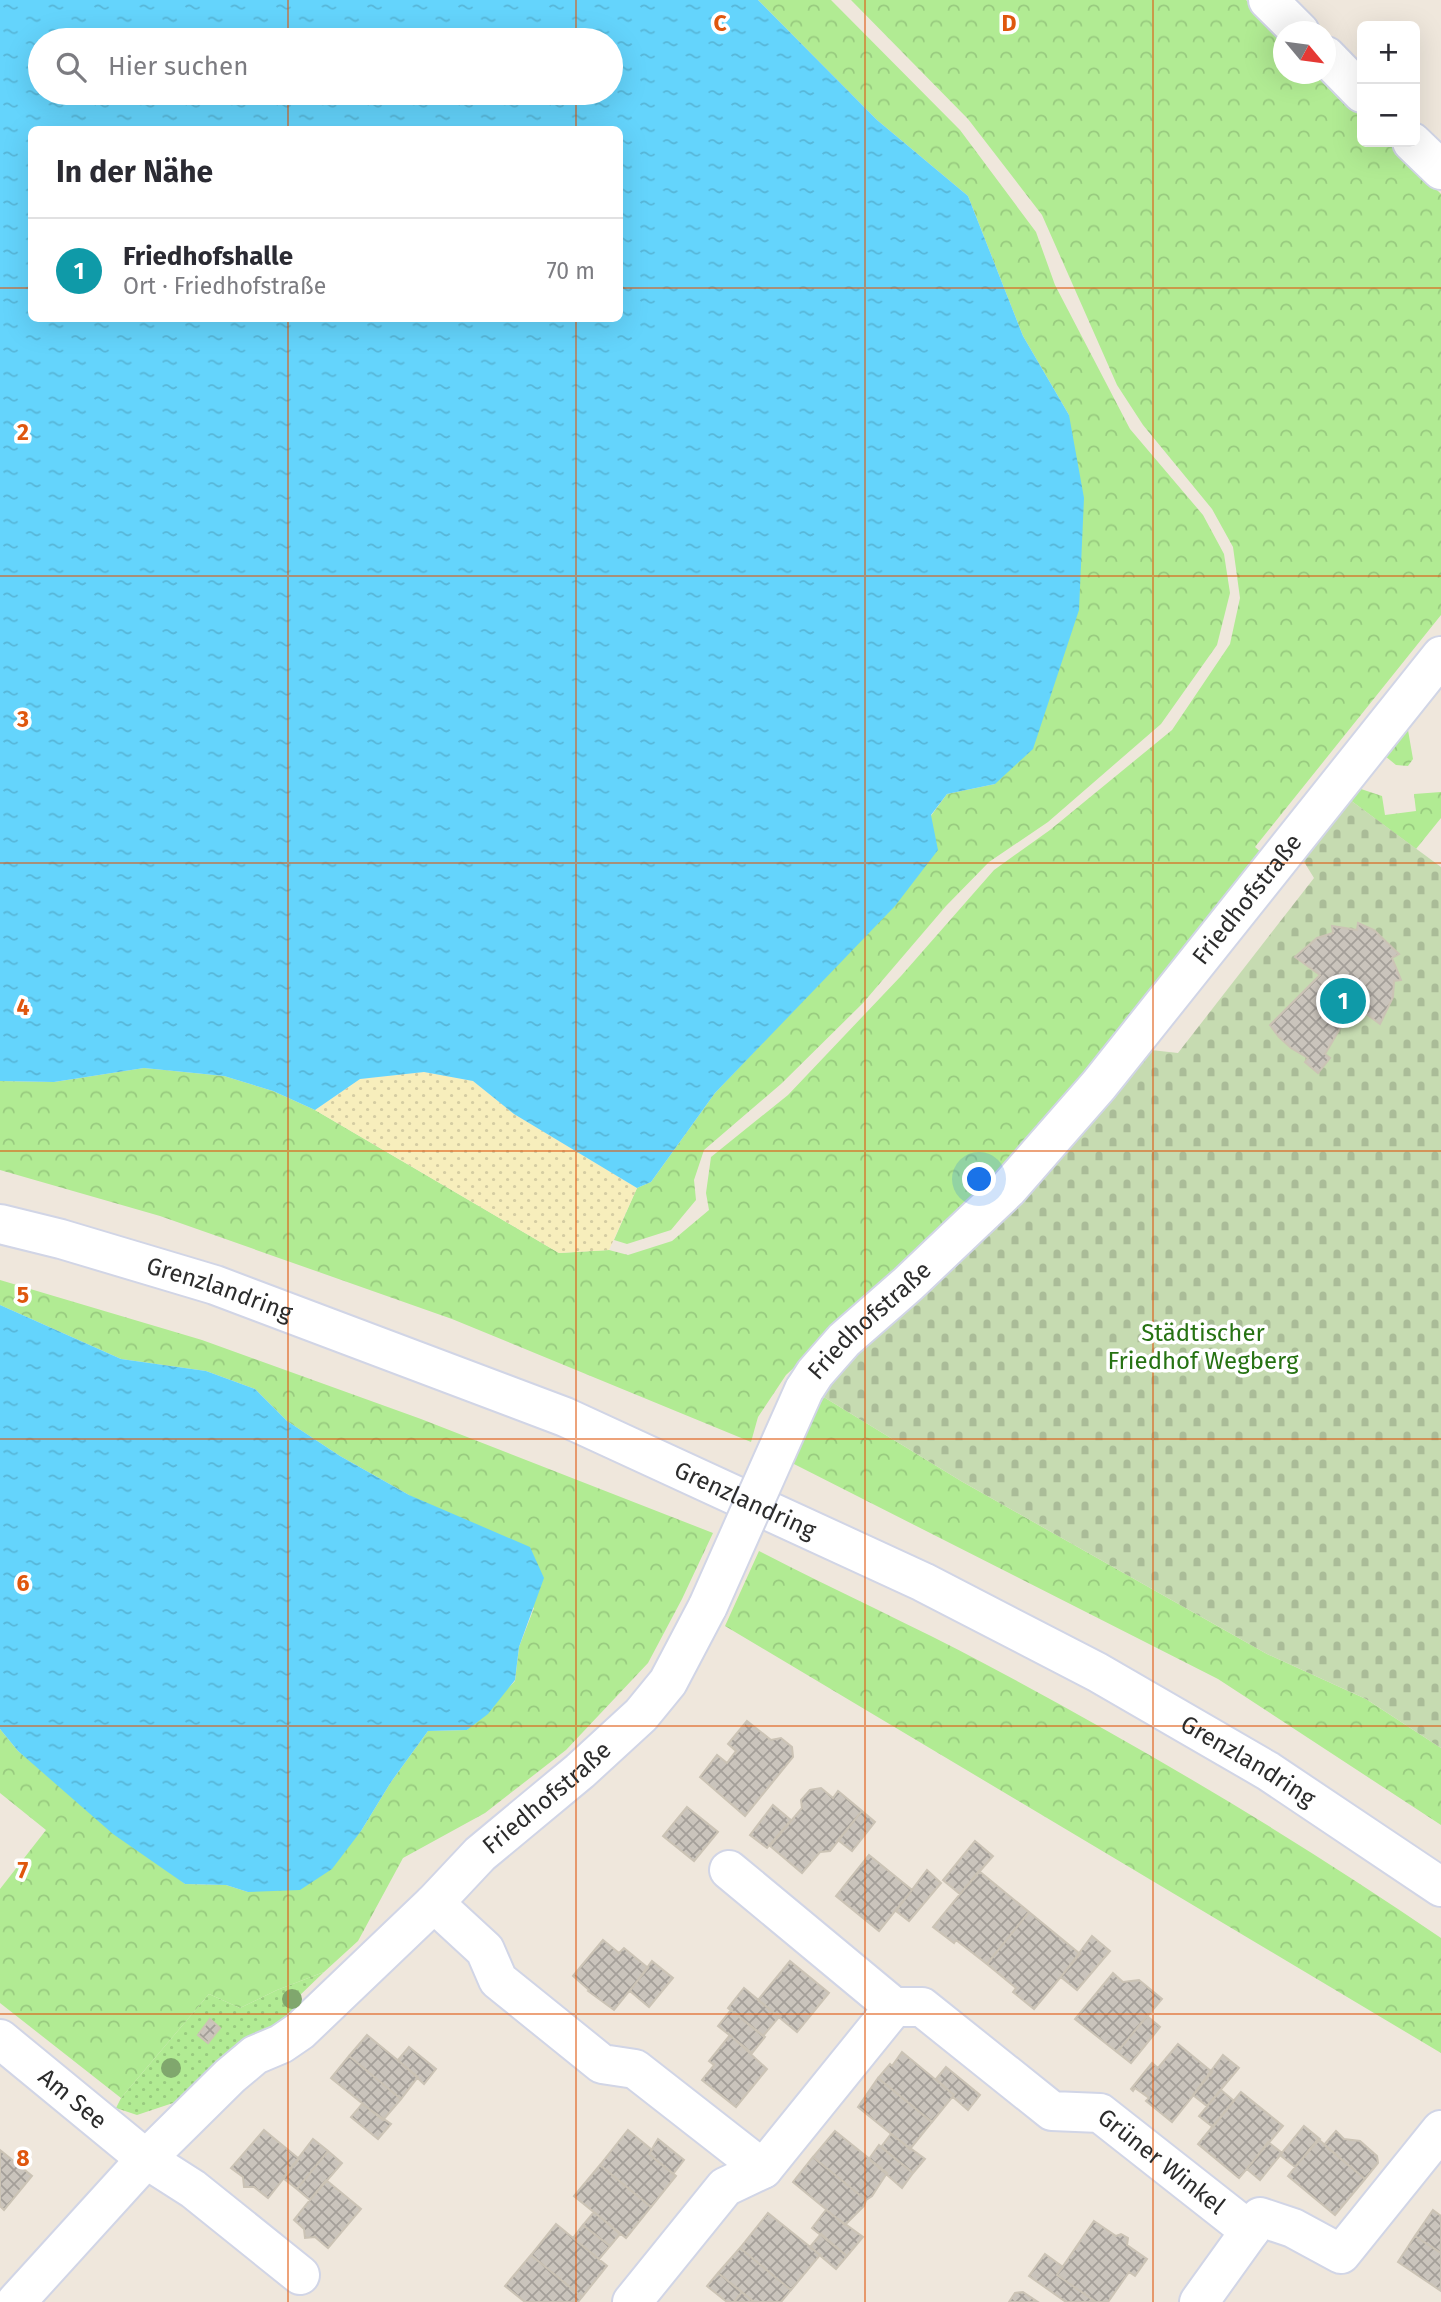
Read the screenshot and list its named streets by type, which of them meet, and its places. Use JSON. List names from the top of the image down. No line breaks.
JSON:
{"streets":{"street":["Friedhofstraße","Grenzlandring","Am See","Grüner Winkel"]},"crossings":[["Friedhofstraße","Am See"]],"parks":["Städtischer Friedhof Wegberg"],"north":"bottom right","page":{"map_buttons":["+","−"],"search":"Hier suchen","heading":"In der Nähe","list":[{"mark":"1","name":"Friedhofshalle","note":"Ort · Friedhofstraße","value":"70 m"}],"pins":"1"},"grid":{"columns":["C","D"],"rows":["2","3","4","5","6","7","8"]}}
